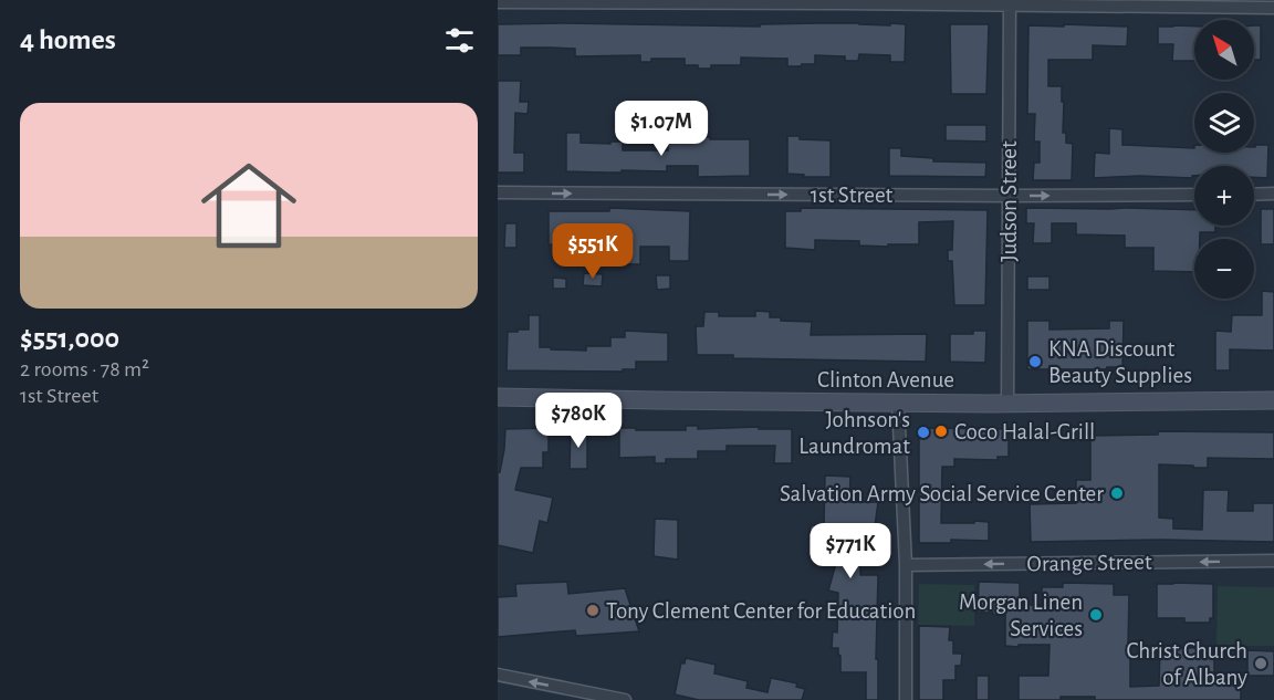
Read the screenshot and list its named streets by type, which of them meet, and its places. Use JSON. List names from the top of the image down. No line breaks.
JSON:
{"streets":{"street":["1st Street","Judson Street","Clinton Avenue","Orange Street"]},"crossings":[["1st Street","Judson Street"],["Judson Street","Clinton Avenue"]],"one_way":["1st Street","Orange Street"],"places":["KNA Discount Beauty Supplies","Coco Halal-Grill","Johnson's Laundromat","Salvation Army Social Service Center","Tony Clement Center for Education","Morgan Linen Services","Christ Church of Albany"],"north":"top left","page":{"heading":"4 homes","map_buttons":["+","−"],"list":[{"name":"$551,000","note":"2 rooms · 78 m² · 1st Street"}],"price":["$1.07M","$551K","$780K","$771K"]}}
